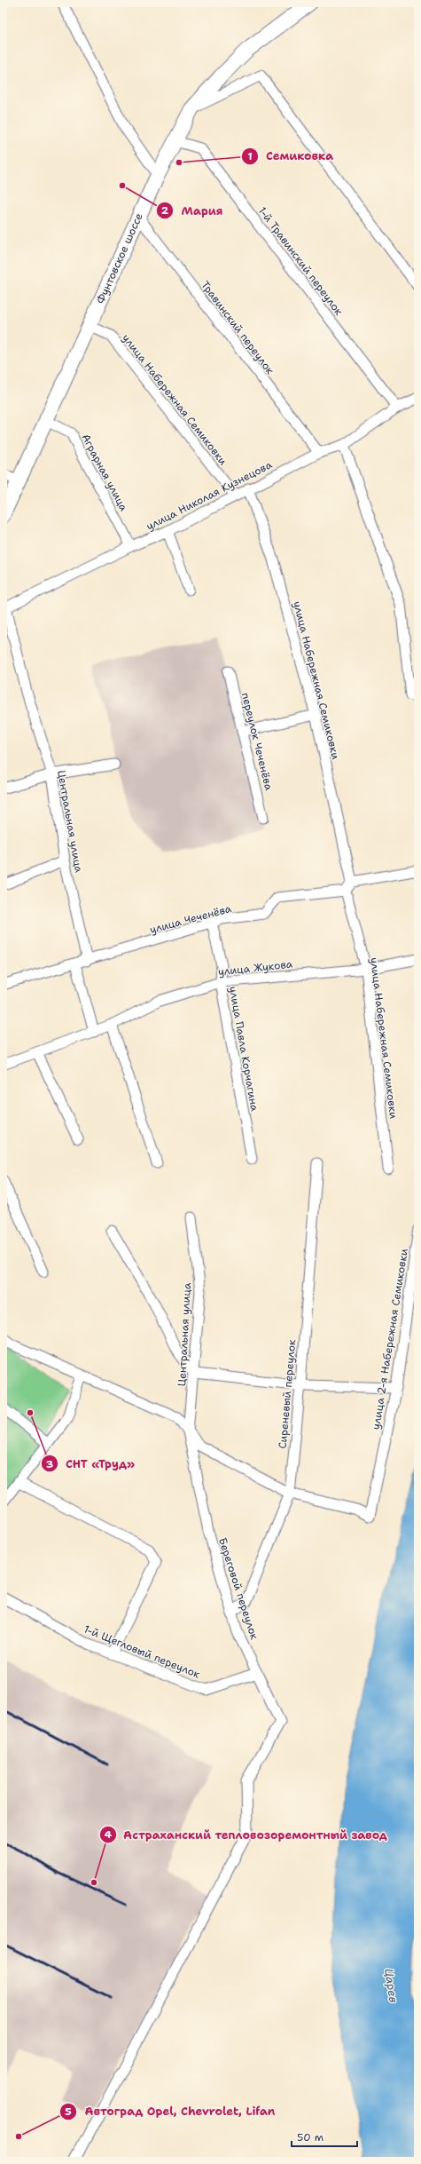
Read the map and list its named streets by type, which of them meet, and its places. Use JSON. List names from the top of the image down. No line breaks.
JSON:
{"streets":{"street":["Фунтовское шоссе","1-й Травинский переулок","Травинский переулок","улица Набережная Семиковки","Аграрная улица","улица Николая Кузнецова","переулок Чеченёва","Центральная улица","улица Чеченёва","улица Жукова","улица Павла Корчагина","улица 2-я Набережная Семиковки","Сиреневый переулок","Береговой переулок","1-й Щегловый переулок"]},"crossings":[["Фунтовское шоссе","1-й Травинский переулок"],["Фунтовское шоссе","Травинский переулок"],["Фунтовское шоссе","улица Набережная Семиковки"],["Фунтовское шоссе","Аграрная улица"],["1-й Травинский переулок","улица Николая Кузнецова"],["Травинский переулок","улица Николая Кузнецова"],["улица Набережная Семиковки","улица Николая Кузнецова"],["улица Набережная Семиковки","улица Чеченёва"],["улица Набережная Семиковки","улица Жукова"],["Аграрная улица","улица Николая Кузнецова"],["улица Николая Кузнецова","Центральная улица"],["Центральная улица","улица Чеченёва"],["Центральная улица","Береговой переулок"],["улица Чеченёва","улица Павла Корчагина"],["улица Жукова","улица Павла Корчагина"],["улица 2-я Набережная Семиковки","Сиреневый переулок"],["Сиреневый переулок","Береговой переулок"],["Береговой переулок","1-й Щегловый переулок"]],"water":["Царев"],"places":["Семиковка","Мария","СНТ «Труд»","Астраханский тепловозоремонтный завод","Автоград Opel, Chevrolet, Lifan"],"scale_bar":"50 m"}
